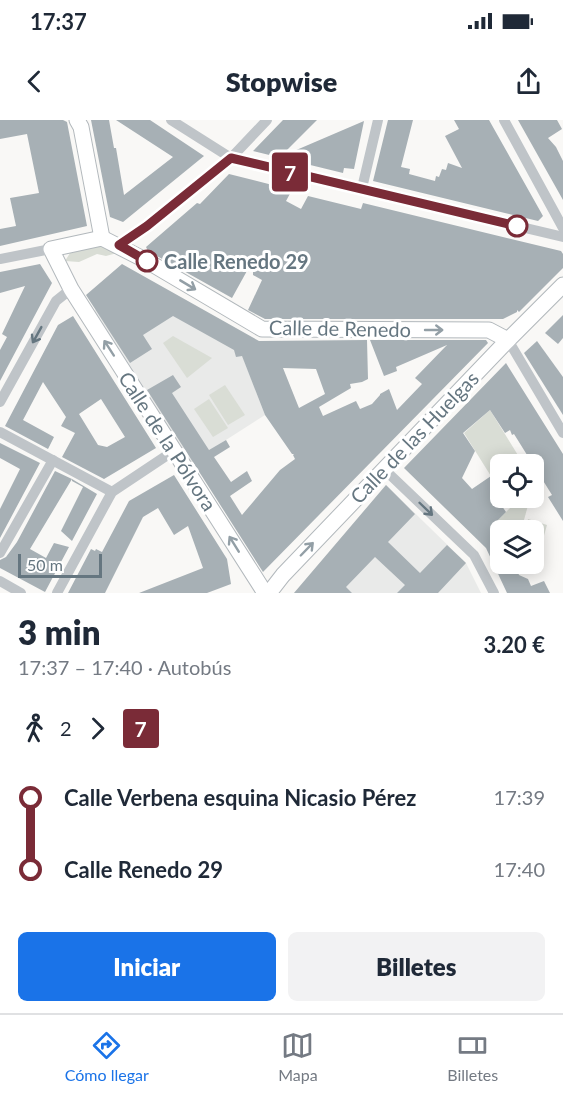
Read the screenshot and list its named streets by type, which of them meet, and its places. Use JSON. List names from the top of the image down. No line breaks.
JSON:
{"streets":{"street":["Calle de Renedo","Calle de las Huelgas","Calle de la Pólvora"]},"crossings":[["Calle de Renedo","Calle de las Huelgas"],["Calle de las Huelgas","Calle de la Pólvora"]],"one_way":["Calle de las Huelgas","Calle de la Pólvora"],"places":["Calle Renedo 29"],"lines":["bus line 7"],"scale_bar":"50 m","page":{"status":"17:37","header":"Stopwise","on_map":"7","scale":"50 m","heading":["3 min","17:37 – 17:40 · Autobús","3.20 €"],"legs":["2","7"],"list":[{"name":"Calle Verbena esquina Nicasio Pérez","value":"17:39"},{"name":"Calle Renedo 29","value":"17:40"}],"buttons":["Iniciar","Billetes"],"tabs":["Cómo llegar","Mapa","Billetes"]}}
